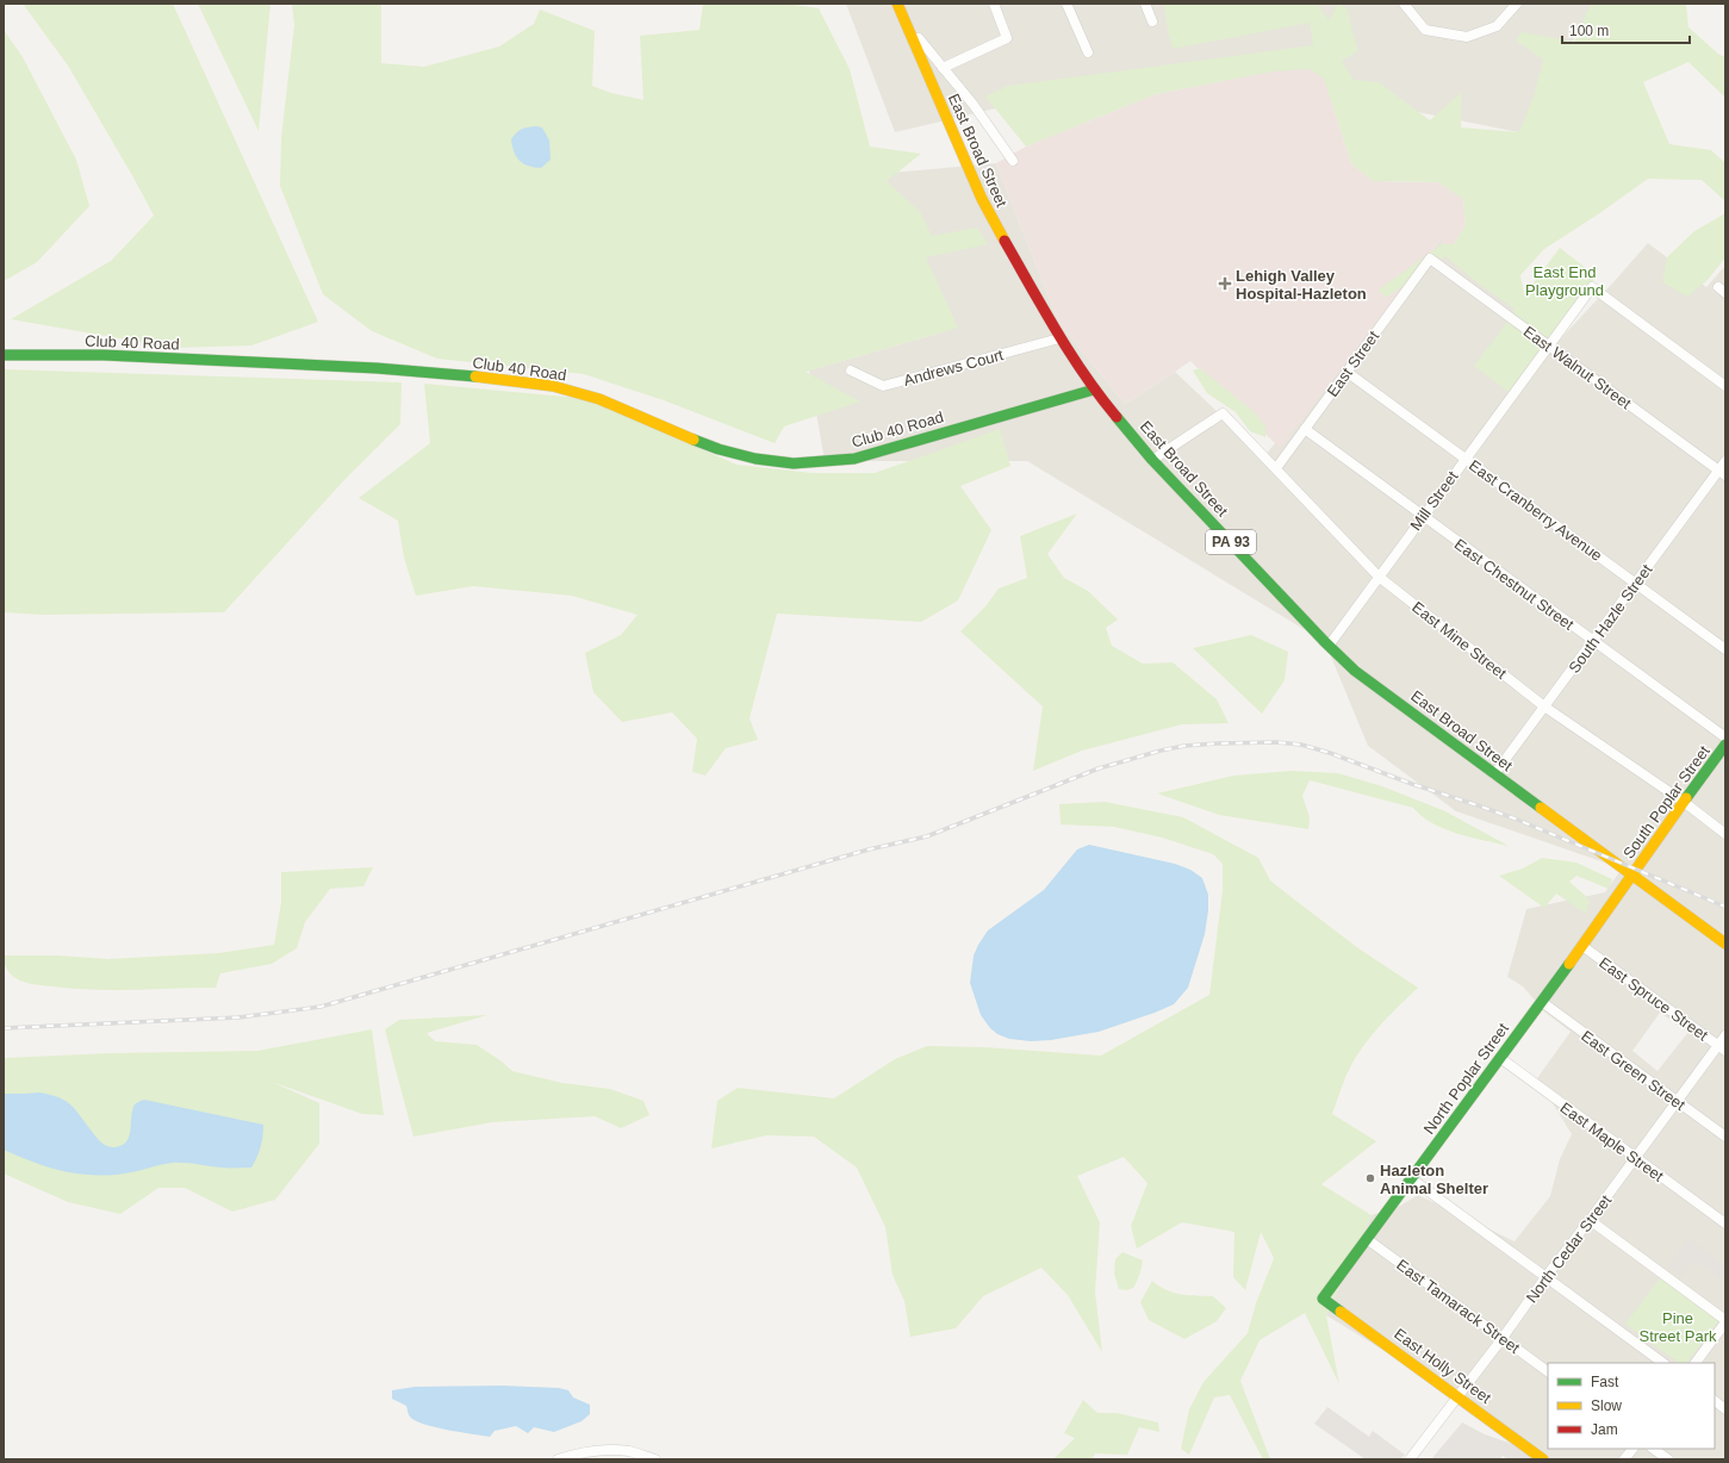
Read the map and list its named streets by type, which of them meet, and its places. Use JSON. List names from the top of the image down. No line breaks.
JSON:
{"streets":{"main road":["East Broad Street","Club 40 Road","PA 93","South Poplar Street","North Poplar Street","East Holly Street"],"street":["East Street","Andrews Court","East Walnut Street","Mill Street","East Cranberry Avenue","East Chestnut Street","South Hazle Street","East Mine Street","East Spruce Street","East Green Street","East Maple Street","North Cedar Street","East Tamarack Street"]},"crossings":[["East Broad Street","Club 40 Road"],["East Broad Street","Andrews Court"],["East Broad Street","Mill Street"],["East Broad Street","South Hazle Street"],["East Broad Street","East Mine Street"],["East Broad Street","South Poplar Street"],["East Broad Street","North Poplar Street"],["East Street","East Walnut Street"],["East Street","East Cranberry Avenue"],["East Street","East Chestnut Street"],["East Street","East Mine Street"],["East Walnut Street","Mill Street"],["East Walnut Street","South Hazle Street"],["Mill Street","East Cranberry Avenue"],["Mill Street","East Chestnut Street"],["Mill Street","East Mine Street"],["East Cranberry Avenue","South Hazle Street"],["East Chestnut Street","South Hazle Street"],["South Hazle Street","East Mine Street"],["East Mine Street","South Poplar Street"],["South Poplar Street","North Poplar Street"],["East Spruce Street","North Poplar Street"],["East Spruce Street","North Cedar Street"],["East Green Street","North Poplar Street"],["East Green Street","North Cedar Street"],["North Poplar Street","East Maple Street"],["North Poplar Street","East Tamarack Street"],["North Poplar Street","East Holly Street"],["East Maple Street","North Cedar Street"],["North Cedar Street","East Tamarack Street"],["North Cedar Street","East Holly Street"]],"parks":["East End Playground","Pine Street Park"],"places":{"health":["Lehigh Valley Hospital-Hazleton"],"other":["Hazleton Animal Shelter"]},"legend":["Fast","Slow","Jam"],"scale_bar":"100 m"}
